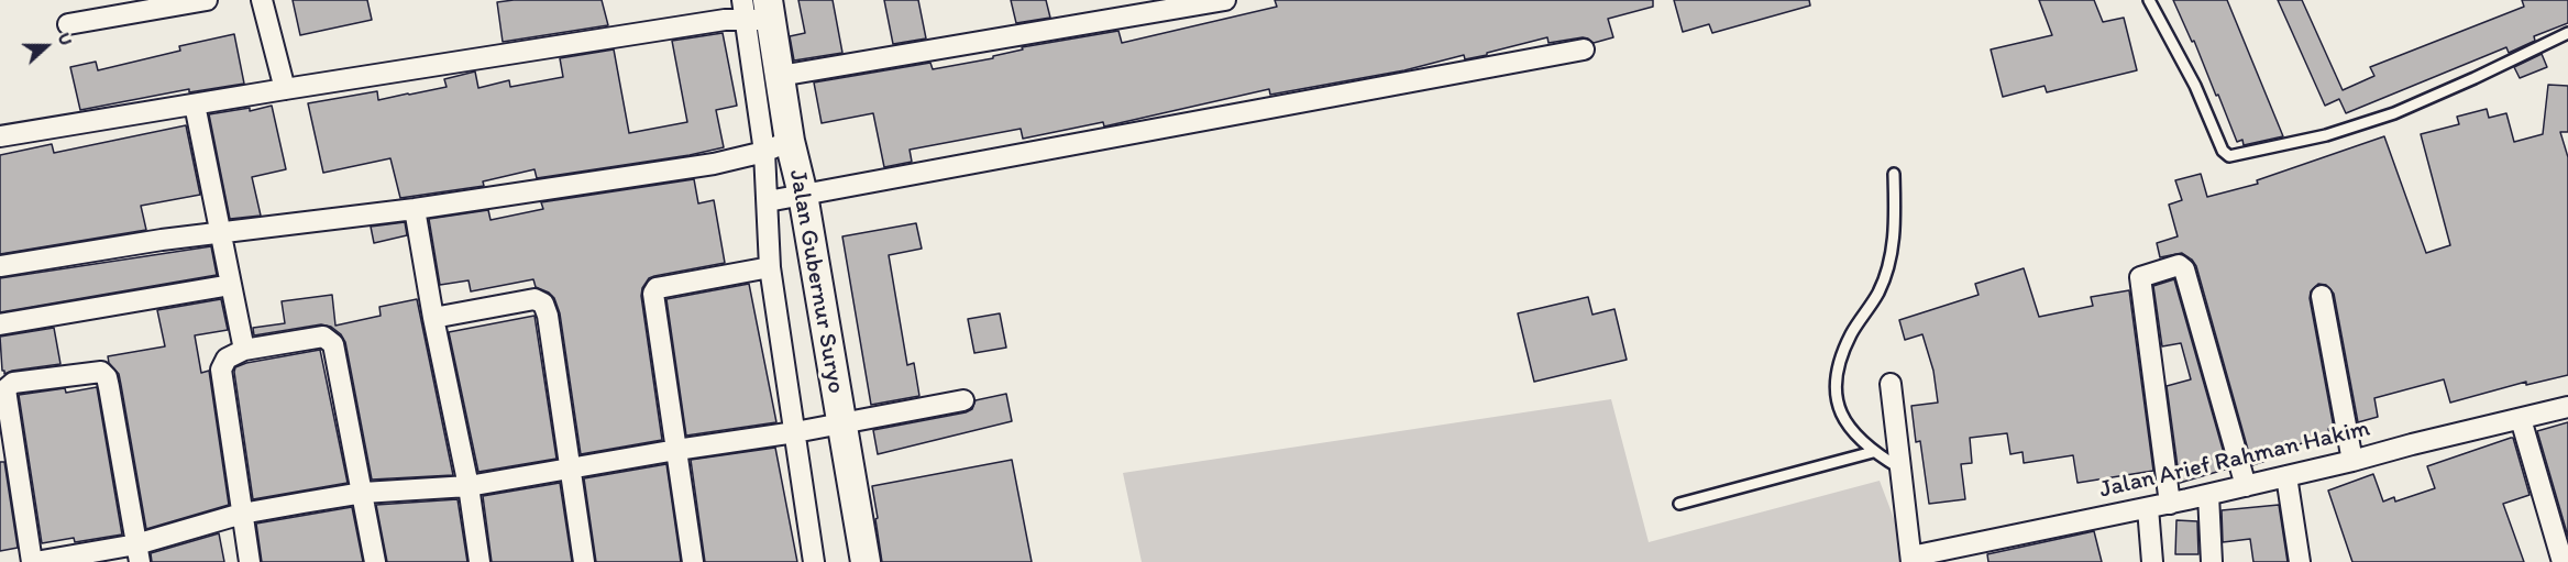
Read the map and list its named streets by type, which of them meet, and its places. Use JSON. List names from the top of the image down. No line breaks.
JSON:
{"streets":{"main road":["Jalan Gubernur Suryo"],"street":["Jalan Arief Rahman Hakim"]},"north":"right"}
